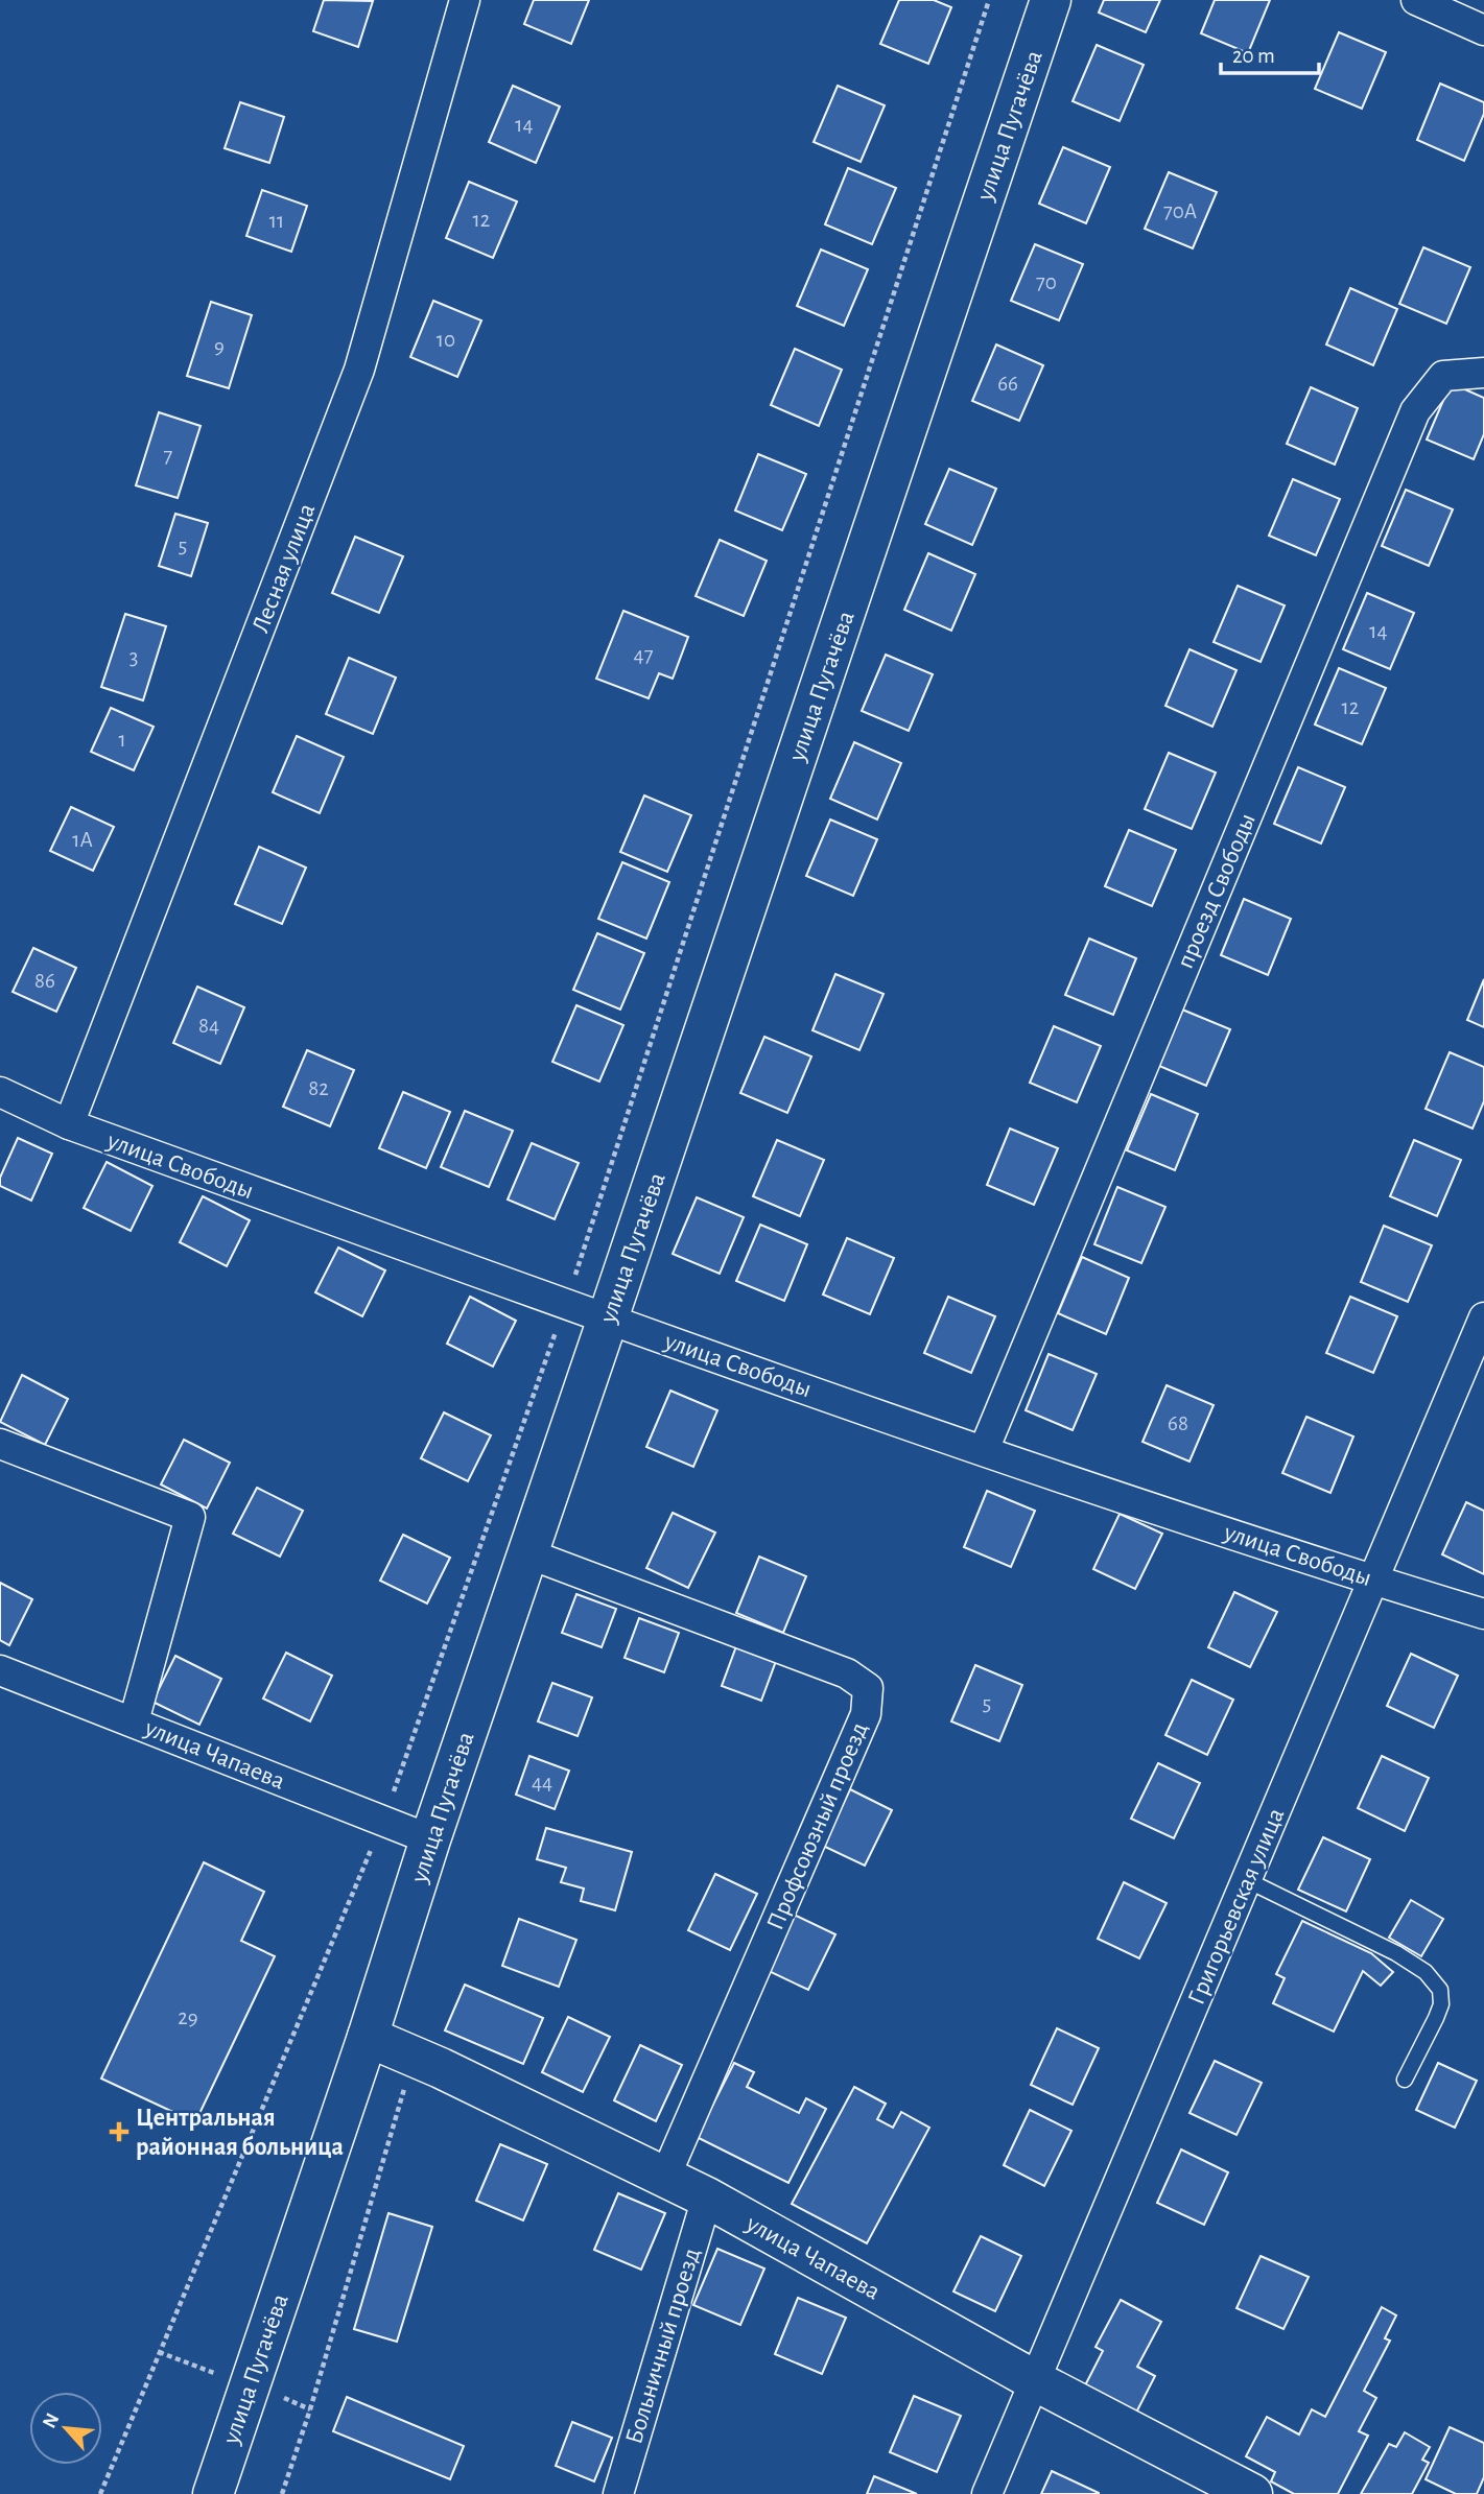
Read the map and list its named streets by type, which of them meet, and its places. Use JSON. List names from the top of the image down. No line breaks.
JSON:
{"streets":{"main road":["улица Пугачёва","улица Чапаева"],"street":["Лесная улица","проезд Свободы","улица Свободы","Профсоюзный проезд","Григорьевская улица","Больничный проезд"]},"crossings":[["улица Пугачёва","улица Свободы"],["улица Пугачёва","улица Чапаева"],["улица Пугачёва","Профсоюзный проезд"],["Лесная улица","улица Свободы"],["проезд Свободы","улица Свободы"],["улица Свободы","Григорьевская улица"],["улица Чапаева","Профсоюзный проезд"],["улица Чапаева","Григорьевская улица"],["улица Чапаева","Больничный проезд"]],"places":{"health":["Центральная районная больница"]},"house_numbers":["14","70А","12","11","70","10","9","66","7","5","14","47","3","12","1","1А","86","84","82","68","5","44","29"],"scale_bar":"20 m","north":"top left"}
